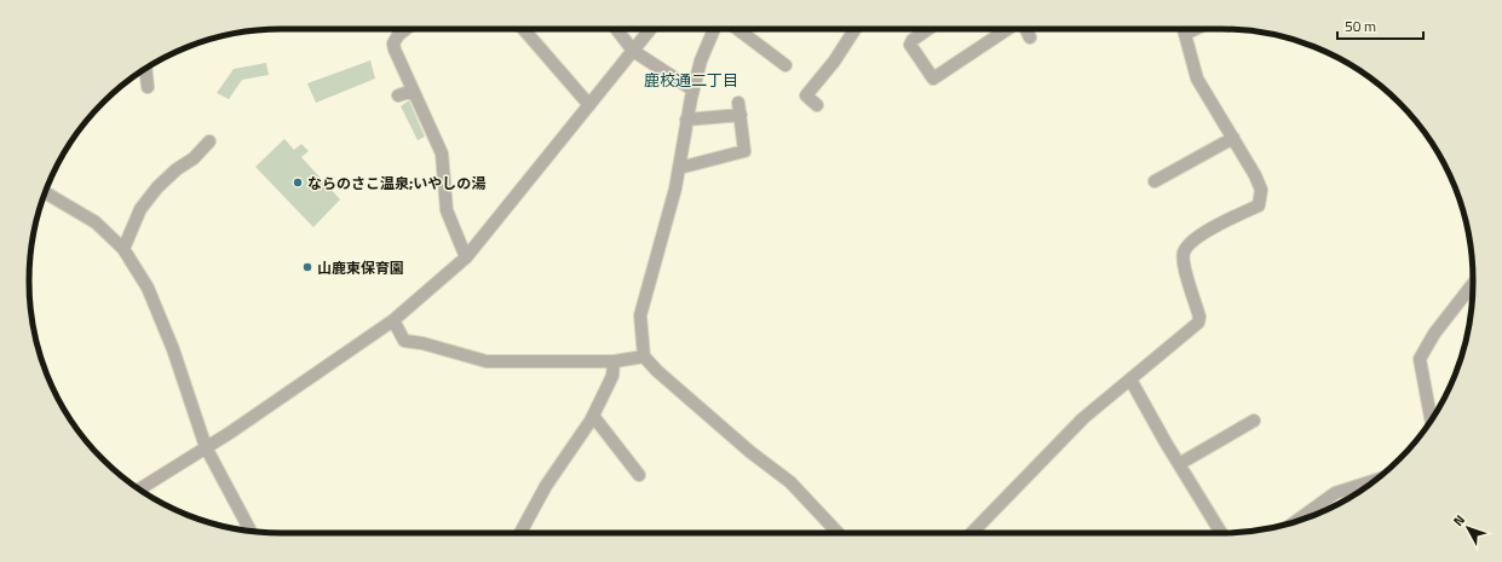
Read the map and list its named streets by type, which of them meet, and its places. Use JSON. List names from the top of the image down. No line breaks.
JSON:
{"districts":["鹿校通二丁目"],"places":["ならのさこ温泉;いやしの湯","山鹿東保育園"],"scale_bar":"50 m","north":"top left"}
